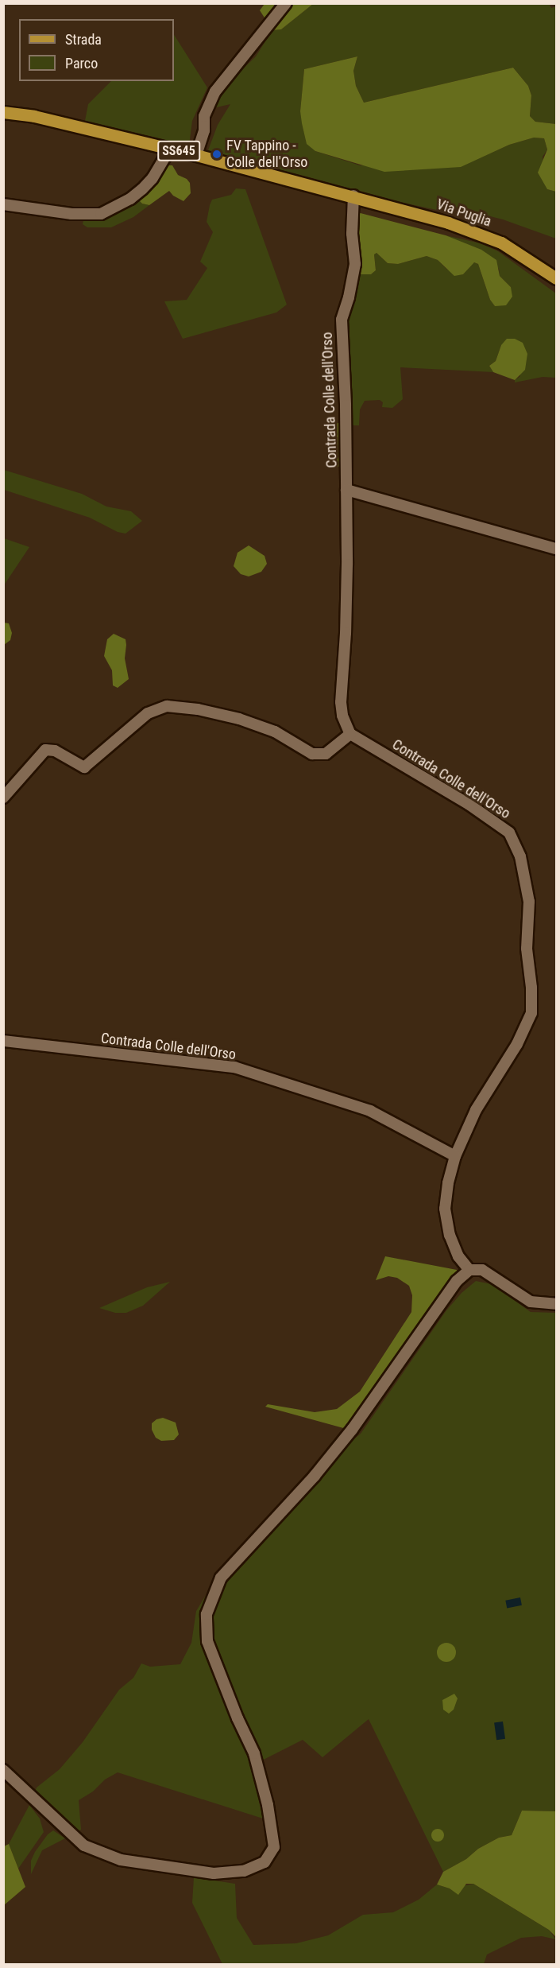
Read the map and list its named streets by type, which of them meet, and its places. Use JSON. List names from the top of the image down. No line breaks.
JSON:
{"streets":{"main road":["SS645","Via Puglia"],"street":["Contrada Colle dell'Orso"]},"crossings":[["SS645","Via Puglia"],["SS645","Contrada Colle dell'Orso"],["Via Puglia","Contrada Colle dell'Orso"]],"places":["FV Tappino - Colle dell'Orso"],"legend":["Strada","Parco"]}
